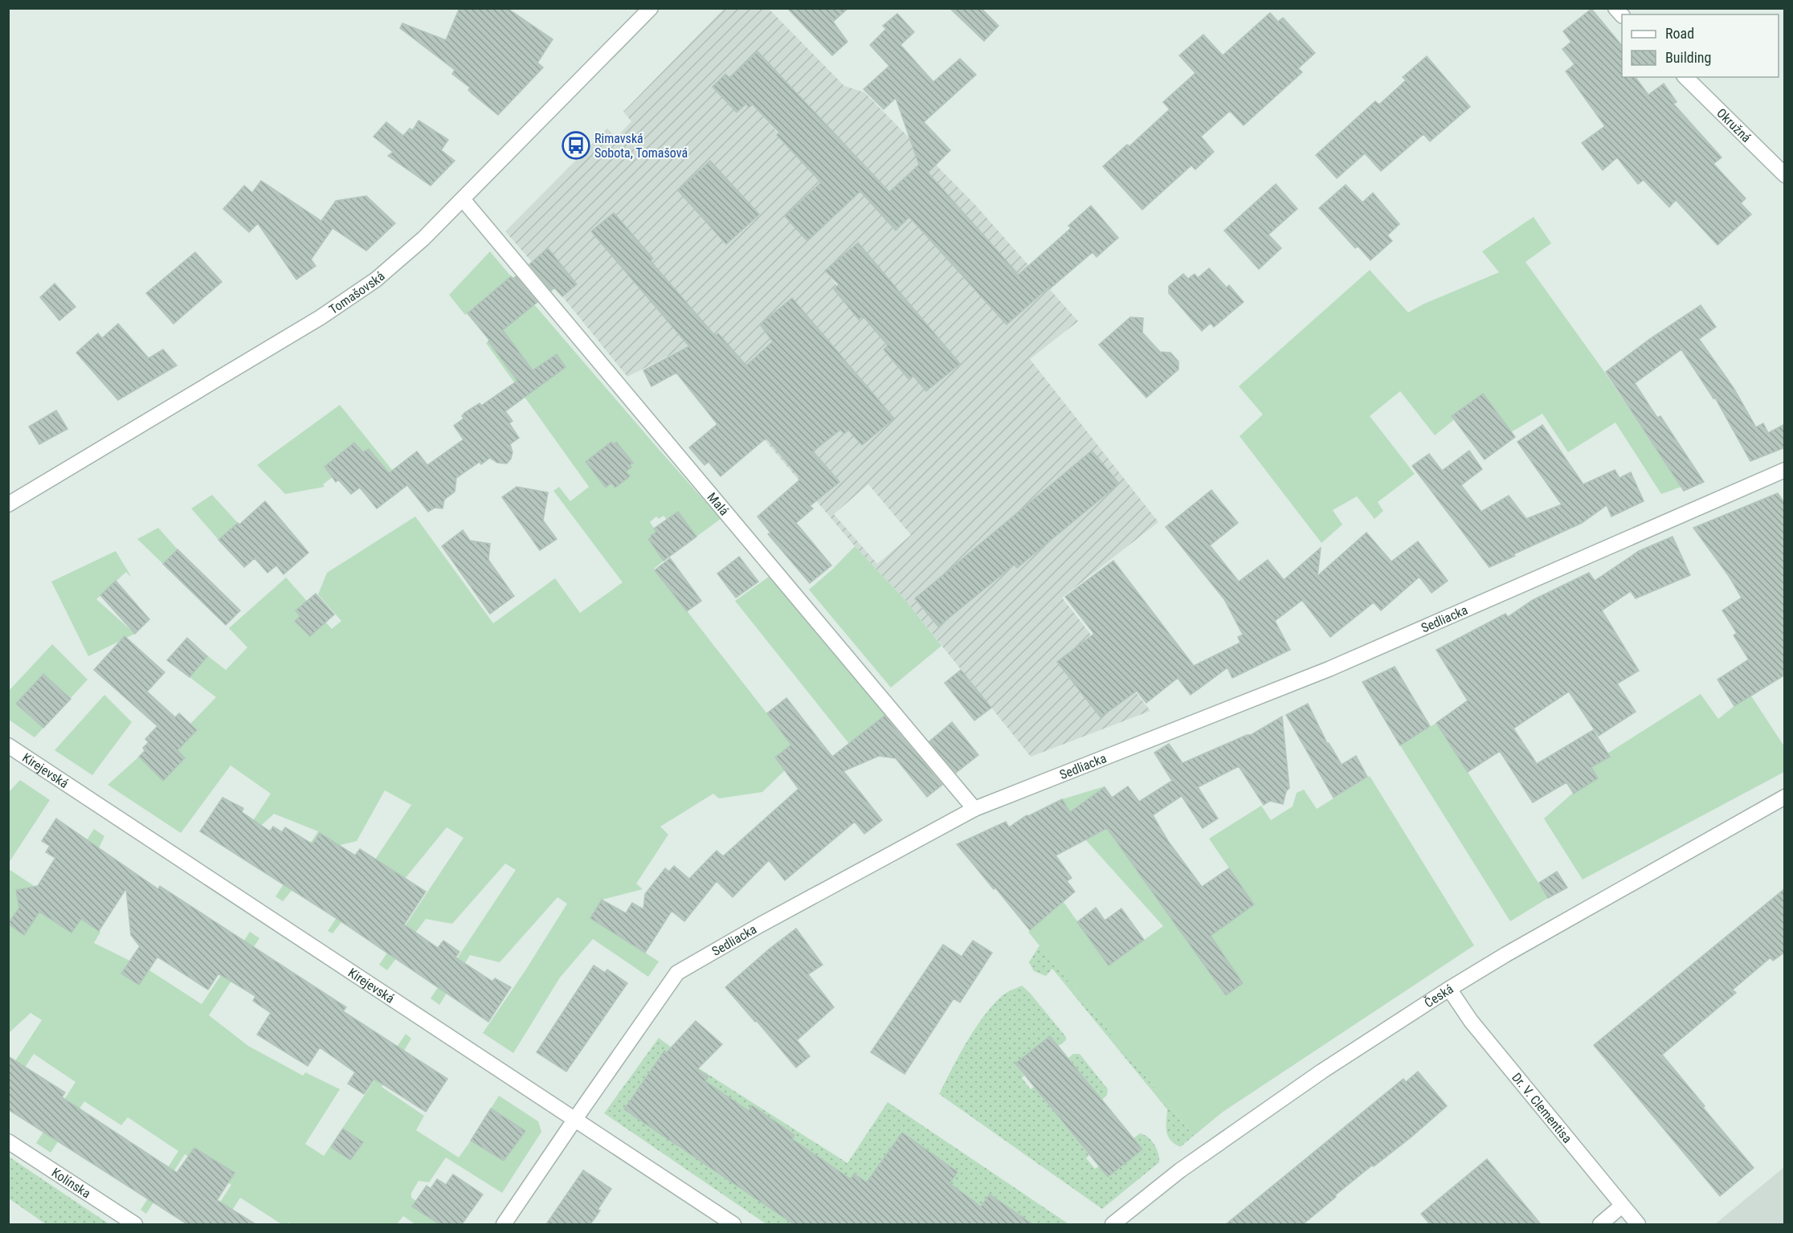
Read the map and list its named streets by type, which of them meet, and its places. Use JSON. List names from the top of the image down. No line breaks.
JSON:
{"streets":{"street":["Okružná","Tomašovská","Malá","Sedliacka","Kirejevská","Česká","Dr. V. Clementisa","Kolínska"]},"crossings":[["Tomašovská","Malá"],["Malá","Sedliacka"],["Sedliacka","Kirejevská"],["Česká","Dr. V. Clementisa"]],"places":{"bus stop":["Rimavská Sobota, Tomašová"]},"legend":["Road","Building"]}
